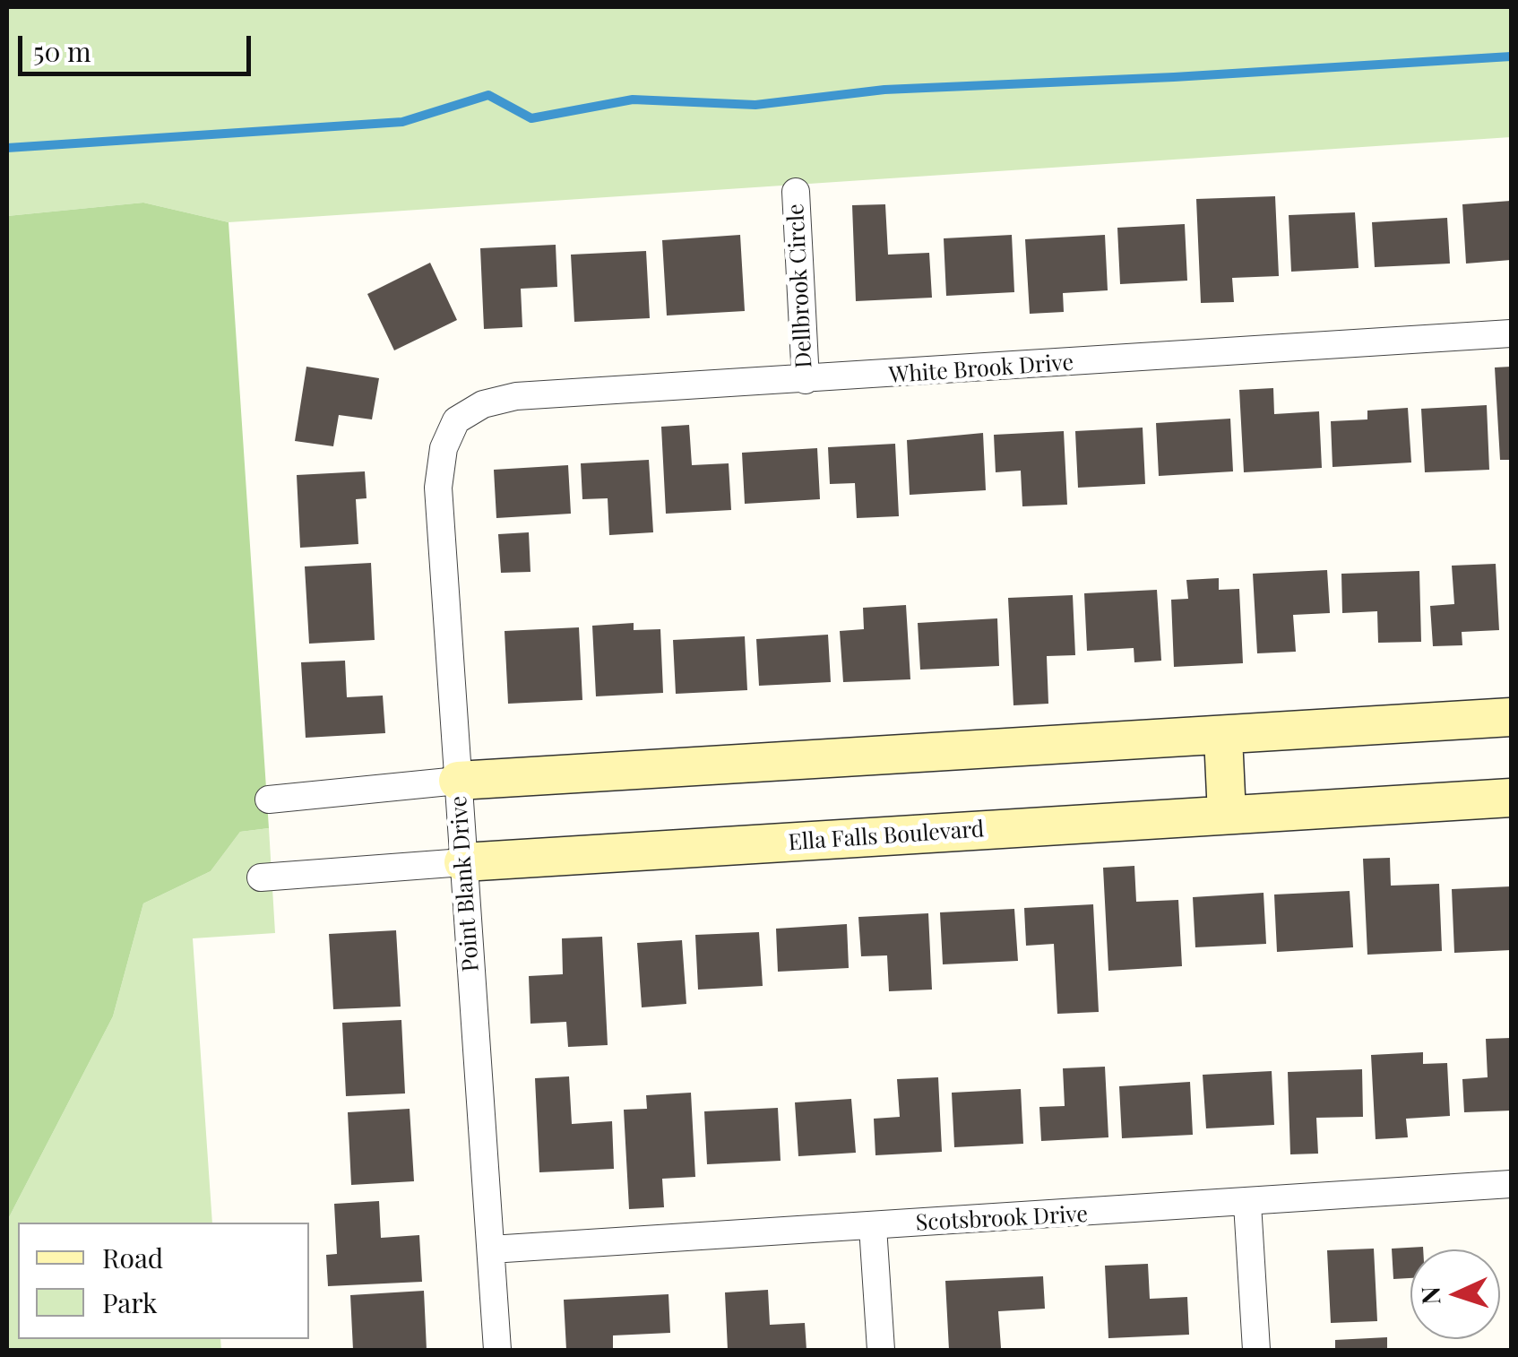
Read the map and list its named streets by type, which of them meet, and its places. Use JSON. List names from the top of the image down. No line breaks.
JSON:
{"streets":{"street":["Dellbrook Circle","White Brook Drive","Ella Falls Boulevard","Point Blank Drive","Scotsbrook Drive"]},"crossings":[["Dellbrook Circle","White Brook Drive"],["White Brook Drive","Point Blank Drive"],["Ella Falls Boulevard","Point Blank Drive"],["Point Blank Drive","Scotsbrook Drive"]],"legend":["Road","Park"],"scale_bar":"50 m","north":"left"}
